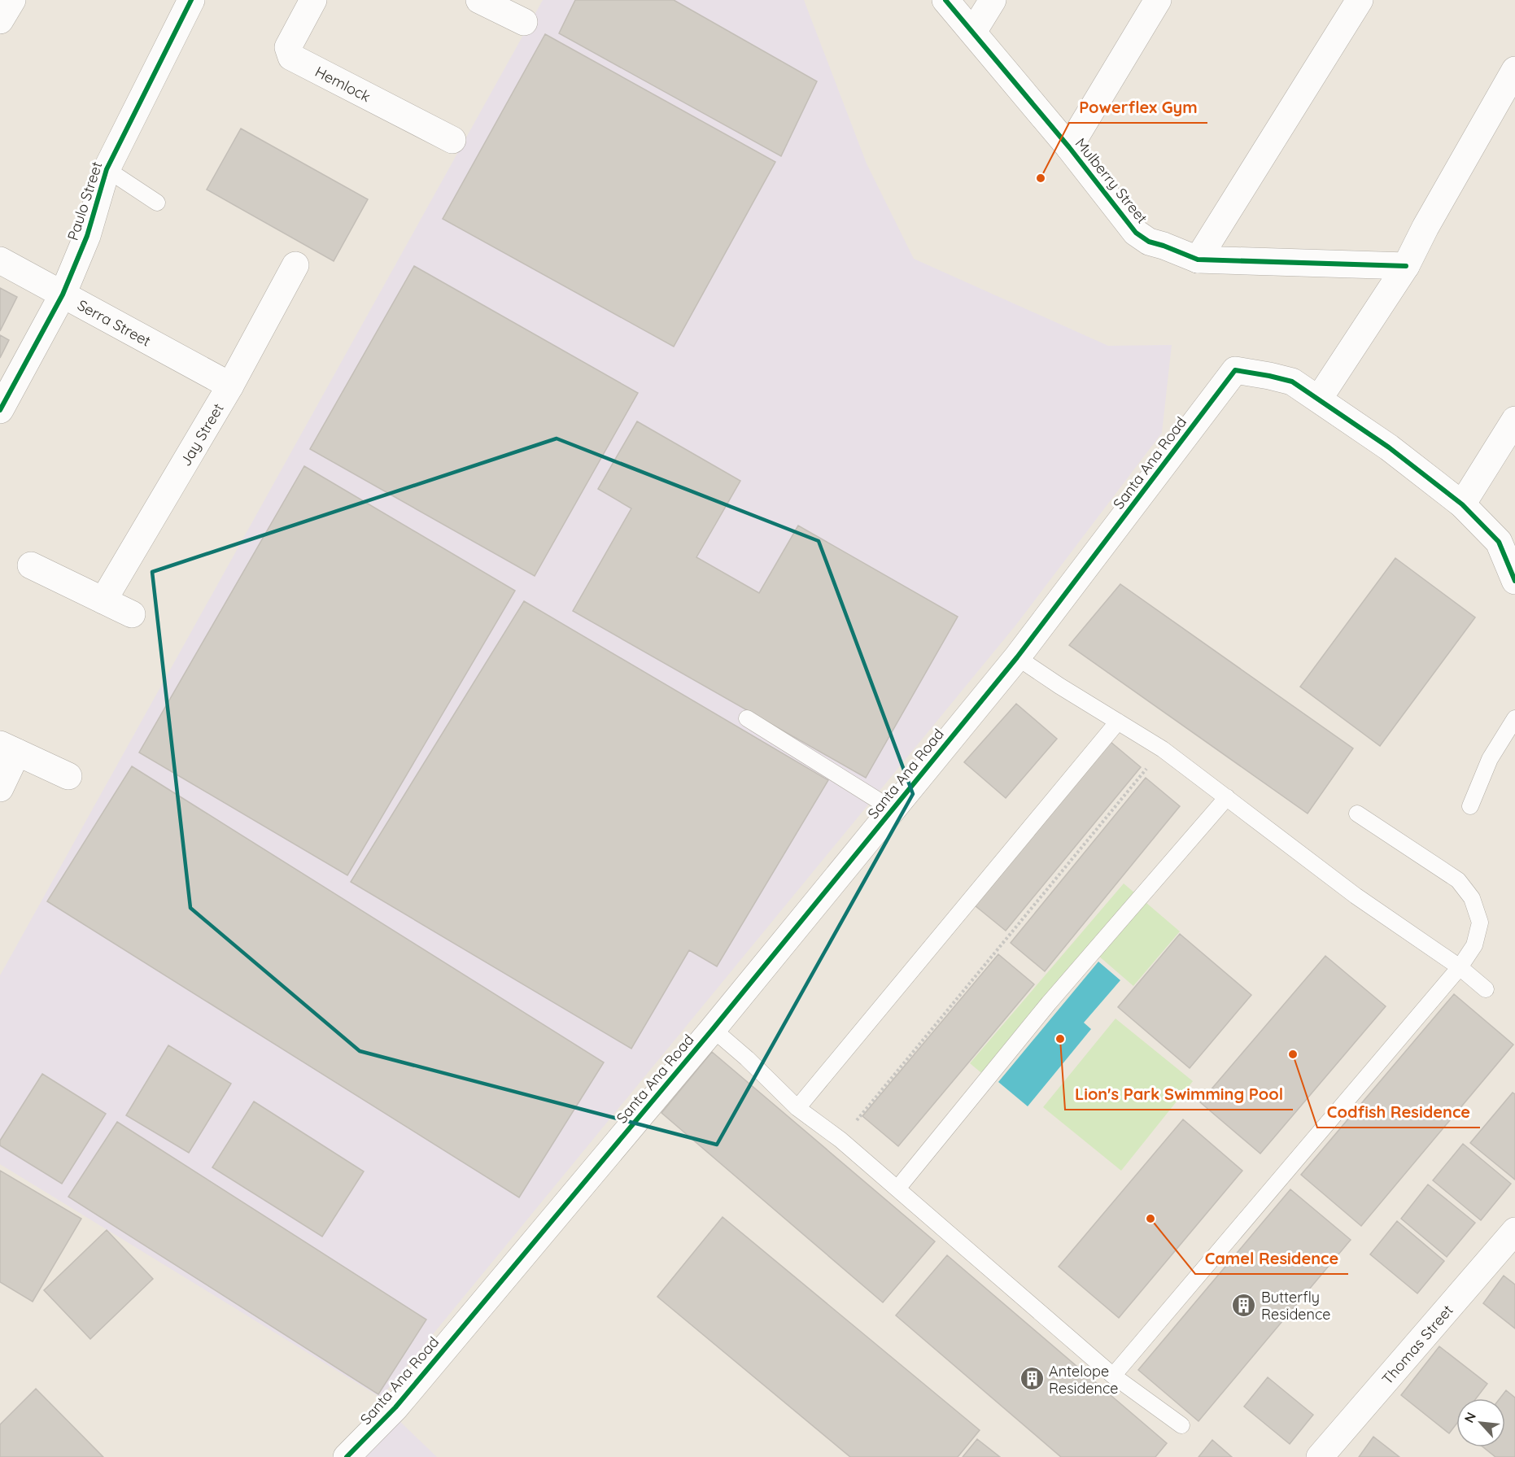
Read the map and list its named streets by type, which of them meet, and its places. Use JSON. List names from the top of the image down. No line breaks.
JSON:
{"streets":{"street":["Hemlock","Mulberry Street","Paulo Street","Serra Street","Jay Street","Santa Ana Road","Thomas Street"]},"crossings":[["Paulo Street","Serra Street"],["Serra Street","Jay Street"]],"places":{"other":["Powerflex Gym","Lion's Park Swimming Pool","Codfish Residence","Camel Residence"],"building":["Butterfly Residence","Antelope Residence"]},"north":"top left"}
